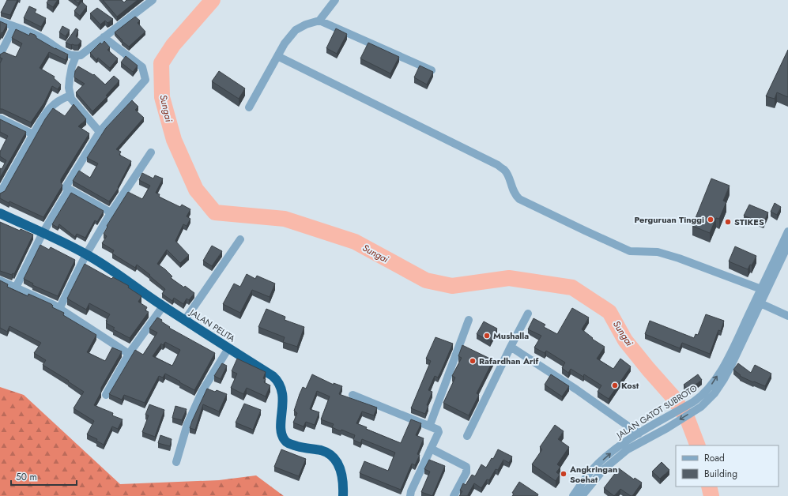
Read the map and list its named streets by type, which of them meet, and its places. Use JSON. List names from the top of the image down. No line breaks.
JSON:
{"streets":{"highway":["JALAN PELITA"],"street":["JALAN GATOT SUBROTO"]},"water":["Sungai"],"places":["Perguruan Tinggi","STIKES","Mushalla","Rafardhan Arif","Kost","Angkringan Soehat"],"legend":["Road","Building"],"scale_bar":"50 m"}
